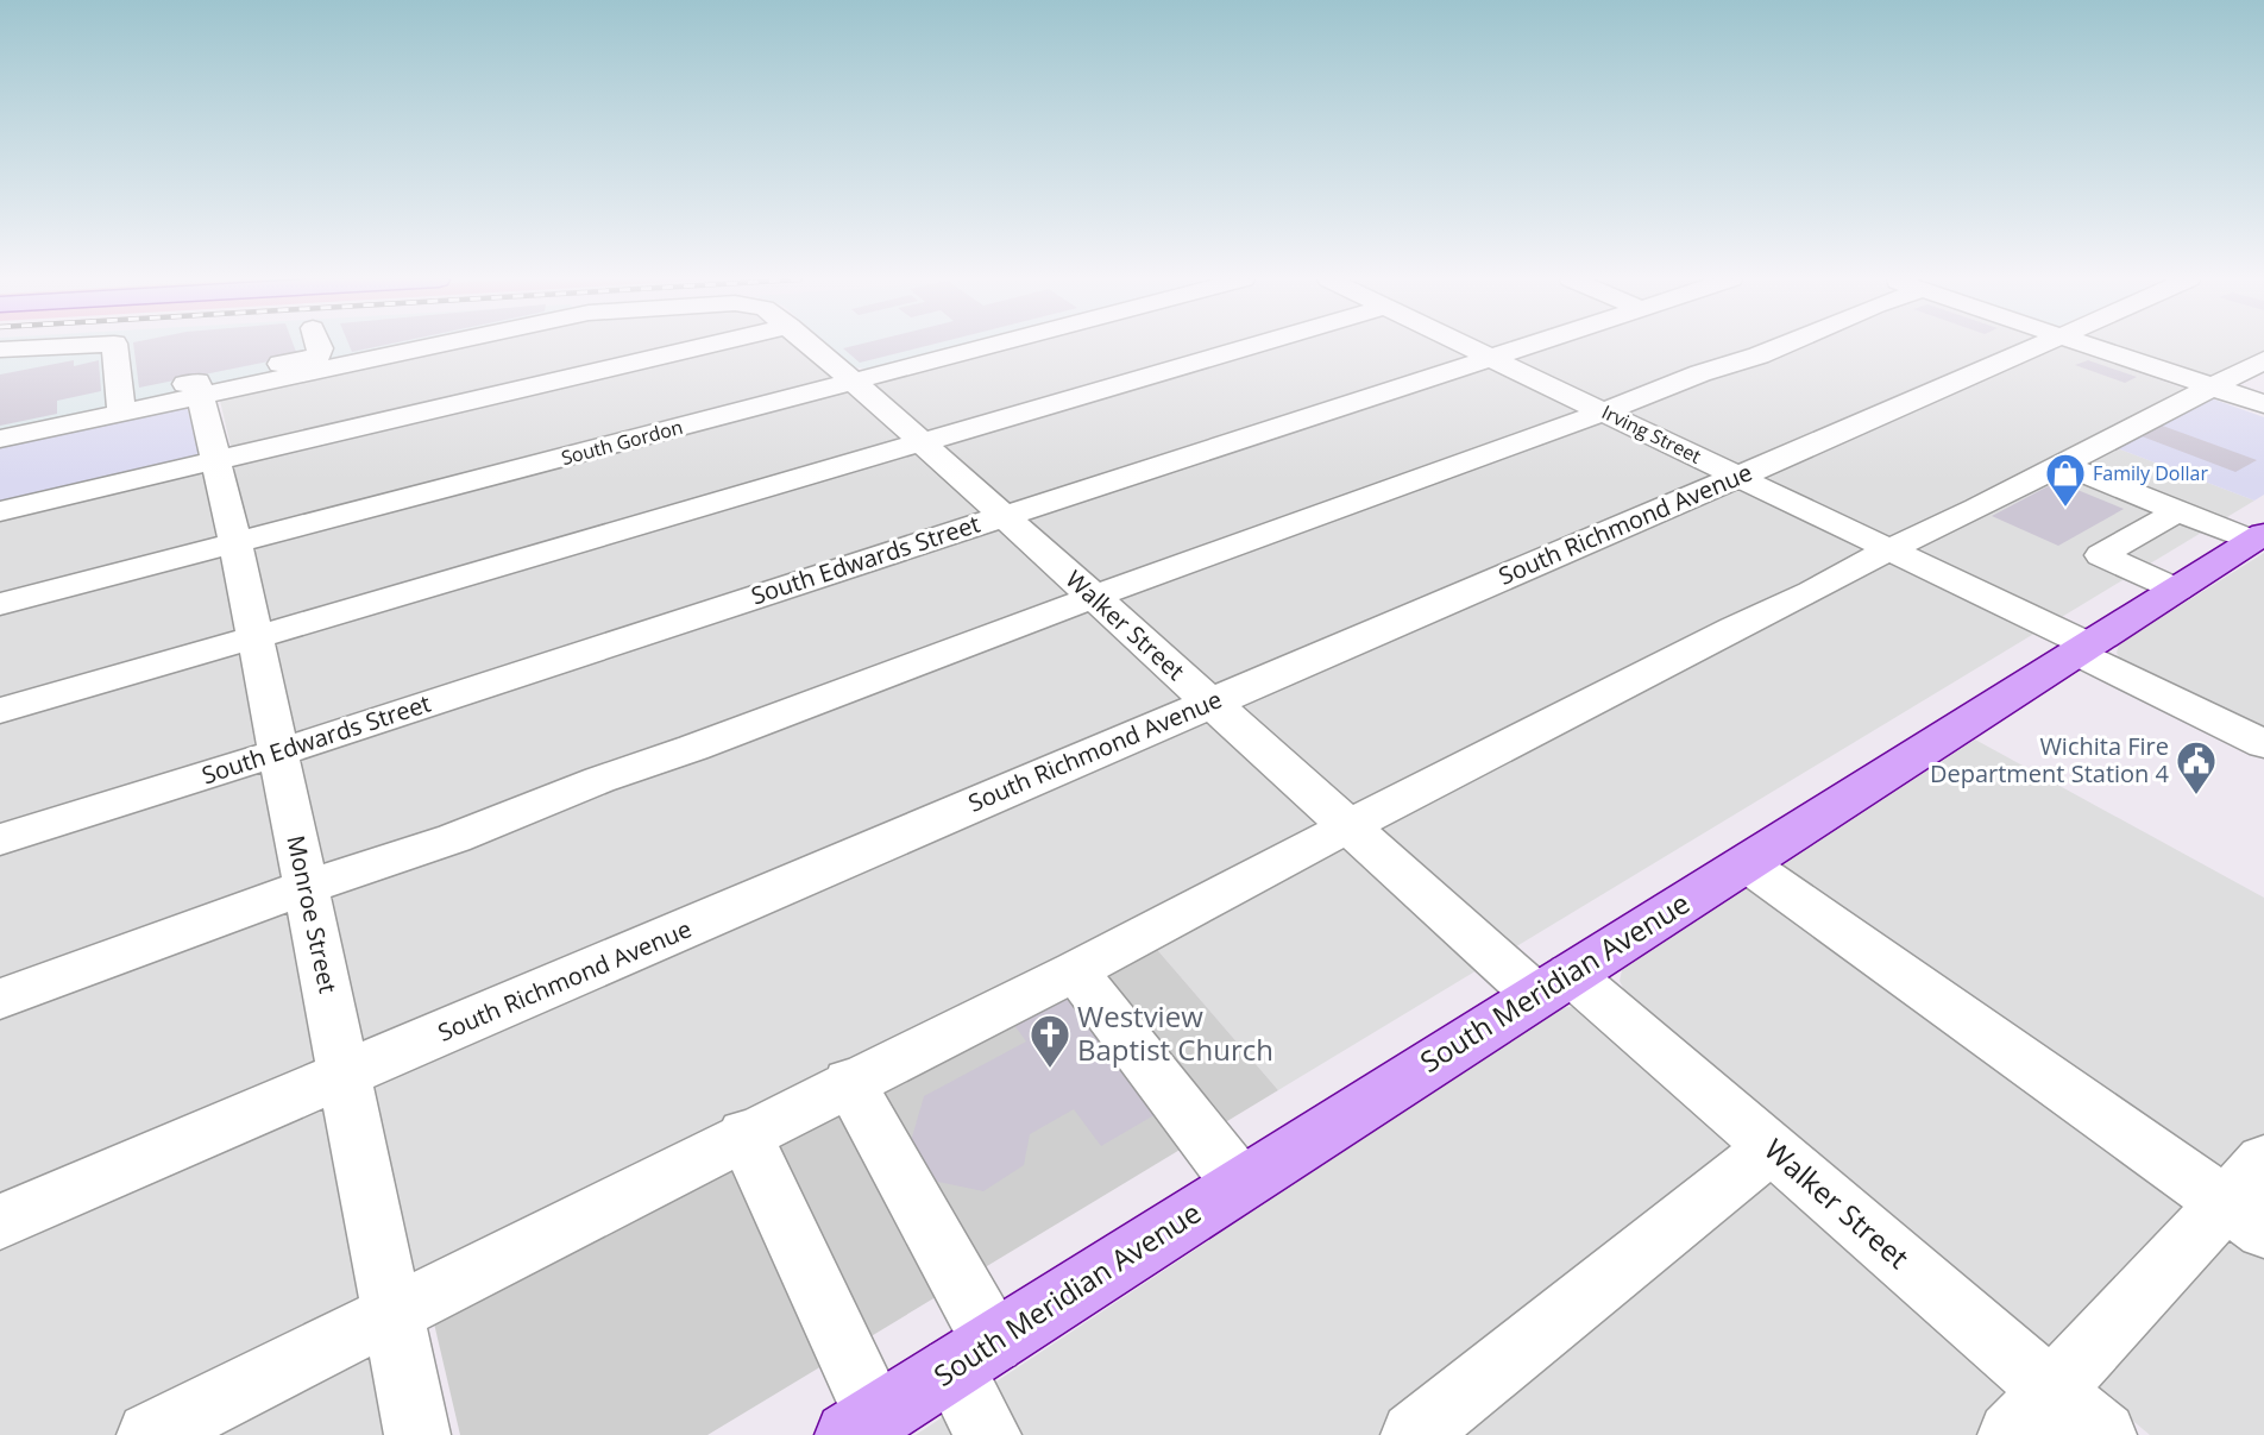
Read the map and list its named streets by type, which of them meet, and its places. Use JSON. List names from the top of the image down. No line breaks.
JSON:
{"streets":{"main road":["South Meridian Avenue"],"street":["Irving Street","South Gordon","South Richmond Avenue","South Edwards Street","Walker Street","Monroe Street"]},"crossings":[["Irving Street","South Richmond Avenue"],["Irving Street","South Edwards Street"],["Irving Street","South Meridian Avenue"],["South Gordon","Walker Street"],["South Gordon","Monroe Street"],["South Richmond Avenue","Walker Street"],["South Richmond Avenue","Monroe Street"],["South Edwards Street","Walker Street"],["South Edwards Street","Monroe Street"],["Walker Street","Monroe Street"],["Walker Street","South Meridian Avenue"]],"places":{"shop":["Family Dollar"],"public building":["Wichita Fire Department Station 4"],"church":["Westview Baptist Church"]}}
